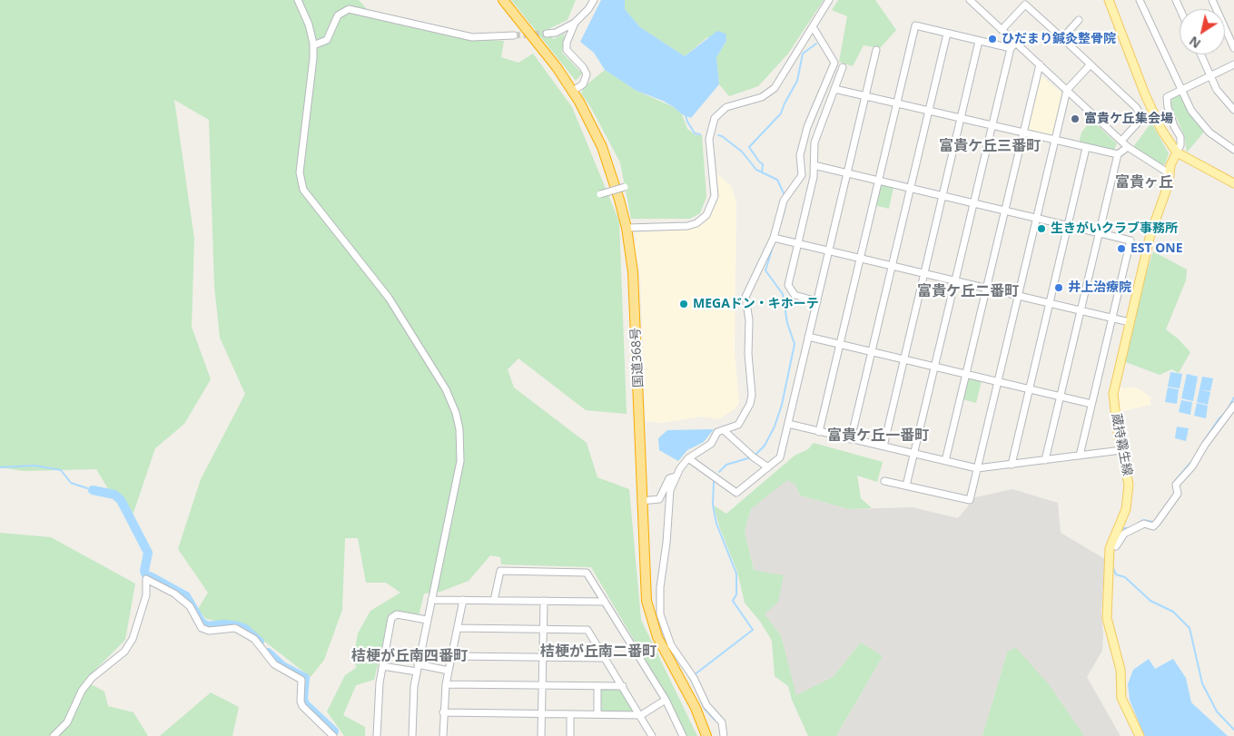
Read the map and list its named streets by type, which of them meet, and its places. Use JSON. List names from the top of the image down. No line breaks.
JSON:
{"streets":{"highway":["国道368号"],"main road":["蔵持霧生線"]},"districts":["富貴ケ丘三番町","富貴ヶ丘","富貴ケ丘二番町","富貴ケ丘一番町","桔梗が丘南二番町","桔梗が丘南四番町"],"places":["ひだまり鍼灸整骨院","富貴ケ丘集会場","生きがいクラブ事務所","EST ONE","井上治療院","MEGAドン・キホーテ"],"north":"bottom left"}
